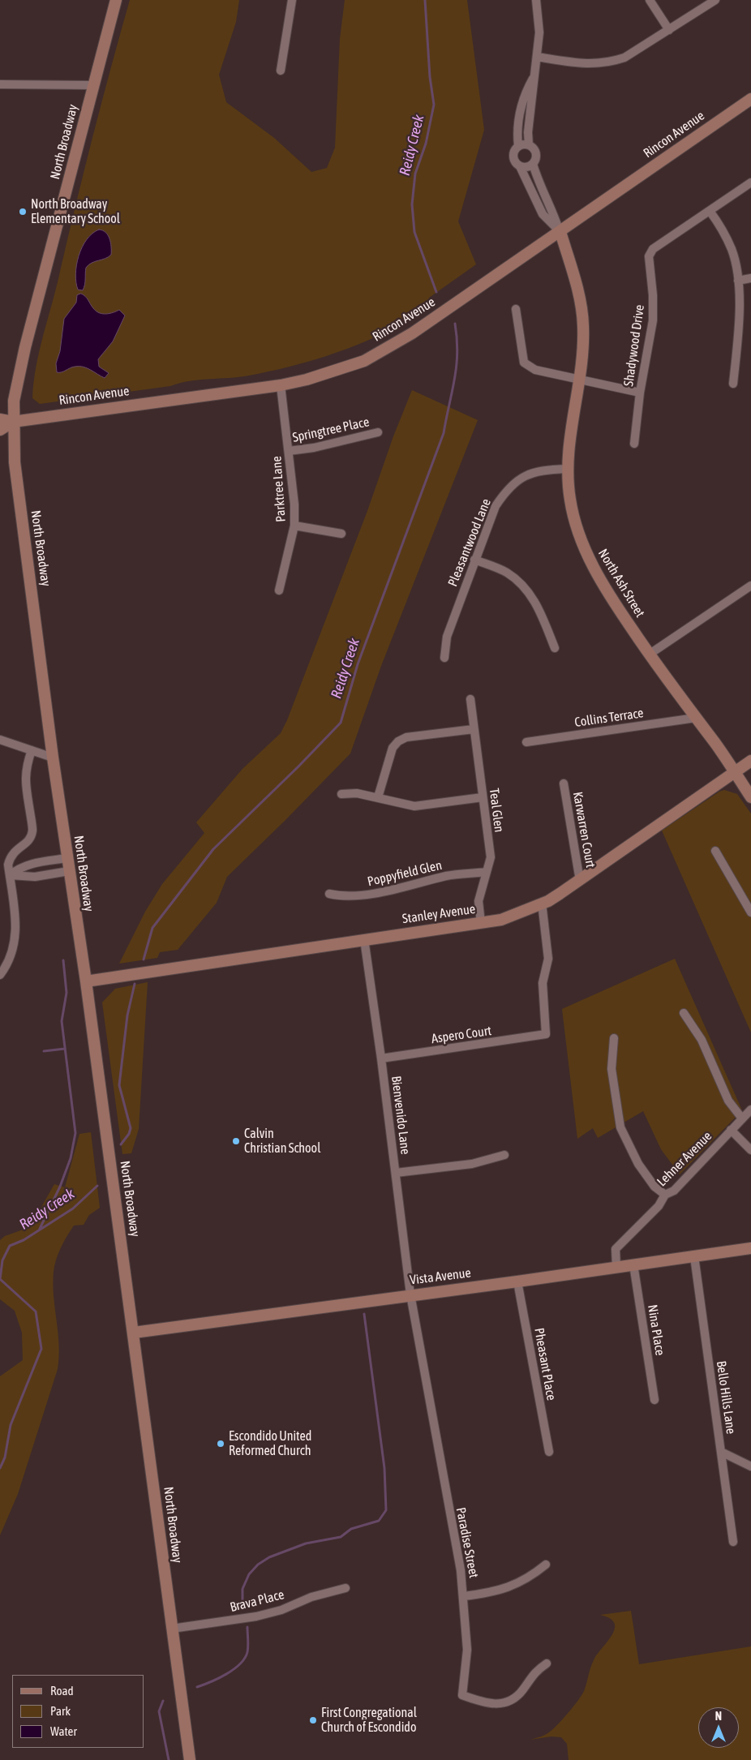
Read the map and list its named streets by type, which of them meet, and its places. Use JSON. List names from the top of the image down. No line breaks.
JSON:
{"streets":{"main road":["Rincon Avenue","North Broadway","North Ash Street","Stanley Avenue","Vista Avenue"],"street":["Shadywood Drive","Springtree Place","Parktree Lane","Pleasantwood Lane","Collins Terrace","Teal Glen","Karwarren Court","Poppyfield Glen","Aspero Court","Bienvenido Lane","Lehner Avenue","Nina Place","Pheasant Place","Bello Hills Lane","Paradise Street","Brava Place"]},"crossings":[["Rincon Avenue","North Broadway"],["Rincon Avenue","Parktree Lane"],["Rincon Avenue","North Ash Street"],["North Broadway","Stanley Avenue"],["North Broadway","Vista Avenue"],["North Broadway","Brava Place"],["Springtree Place","Parktree Lane"],["Pleasantwood Lane","North Ash Street"],["North Ash Street","Collins Terrace"],["North Ash Street","Stanley Avenue"],["Teal Glen","Poppyfield Glen"],["Teal Glen","Stanley Avenue"],["Karwarren Court","Stanley Avenue"],["Stanley Avenue","Aspero Court"],["Stanley Avenue","Bienvenido Lane"],["Aspero Court","Bienvenido Lane"],["Bienvenido Lane","Vista Avenue"],["Bienvenido Lane","Paradise Street"],["Lehner Avenue","Vista Avenue"],["Vista Avenue","Nina Place"],["Vista Avenue","Pheasant Place"],["Vista Avenue","Bello Hills Lane"],["Vista Avenue","Paradise Street"]],"water":["Reidy Creek"],"places":["North Broadway Elementary School","Calvin Christian School","Escondido United Reformed Church","First Congregational Church of Escondido"],"legend":["Road","Park","Water"],"north":"top"}
